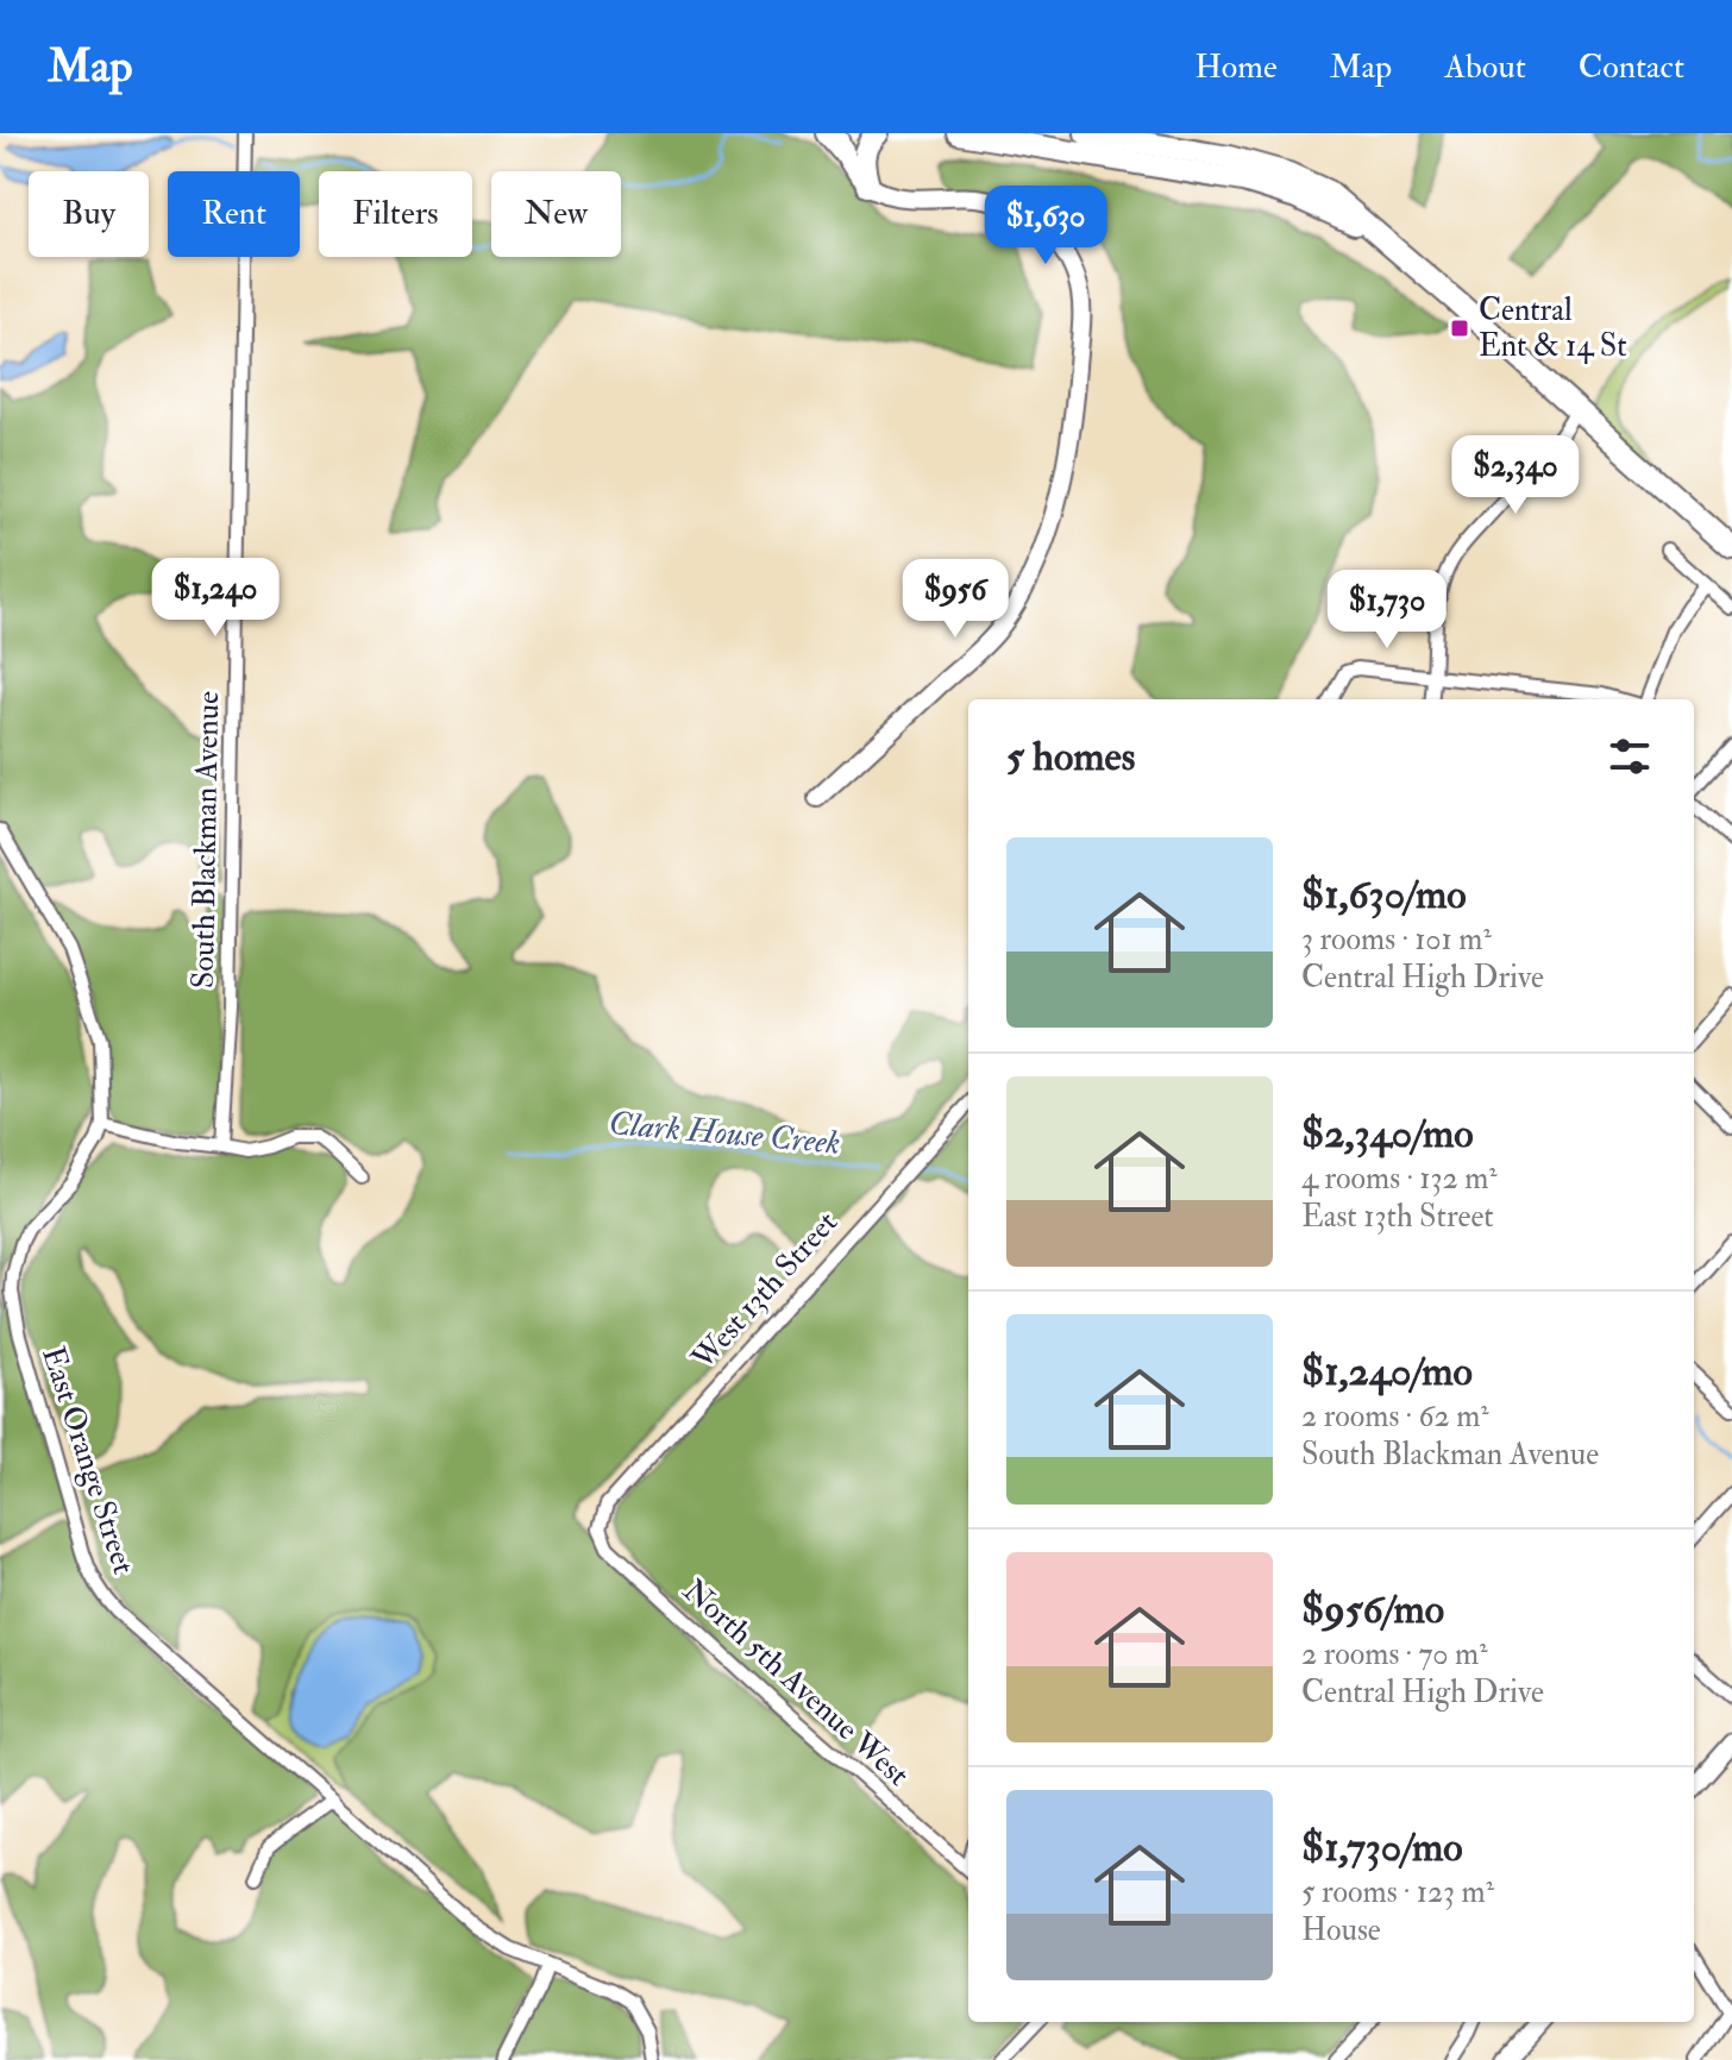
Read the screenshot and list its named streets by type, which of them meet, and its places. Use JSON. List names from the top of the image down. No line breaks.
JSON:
{"streets":{"street":["South Blackman Avenue","West 13th Street","East Orange Street","North 5th Avenue West"]},"crossings":[["West 13th Street","North 5th Avenue West"]],"water":["Clark House Creek"],"places":{"transit":["Central Ent & 14 St"]},"page":{"header":"Map","nav":["Home","Map","About","Contact"],"chip":["Buy","Rent","Filters","New"],"price":["$1,630","$2,340","$1,240","$956","$1,730"],"heading":"5 homes","list":[{"name":"$1,630/mo","note":"3 rooms · 101 m² · Central High Drive"},{"name":"$2,340/mo","note":"4 rooms · 132 m² · East 13th Street"},{"name":"$1,240/mo","note":"2 rooms · 62 m² · South Blackman Avenue"},{"name":"$956/mo","note":"2 rooms · 70 m² · Central High Drive"},{"name":"$1,730/mo","note":"5 rooms · 123 m² · House"}]}}
